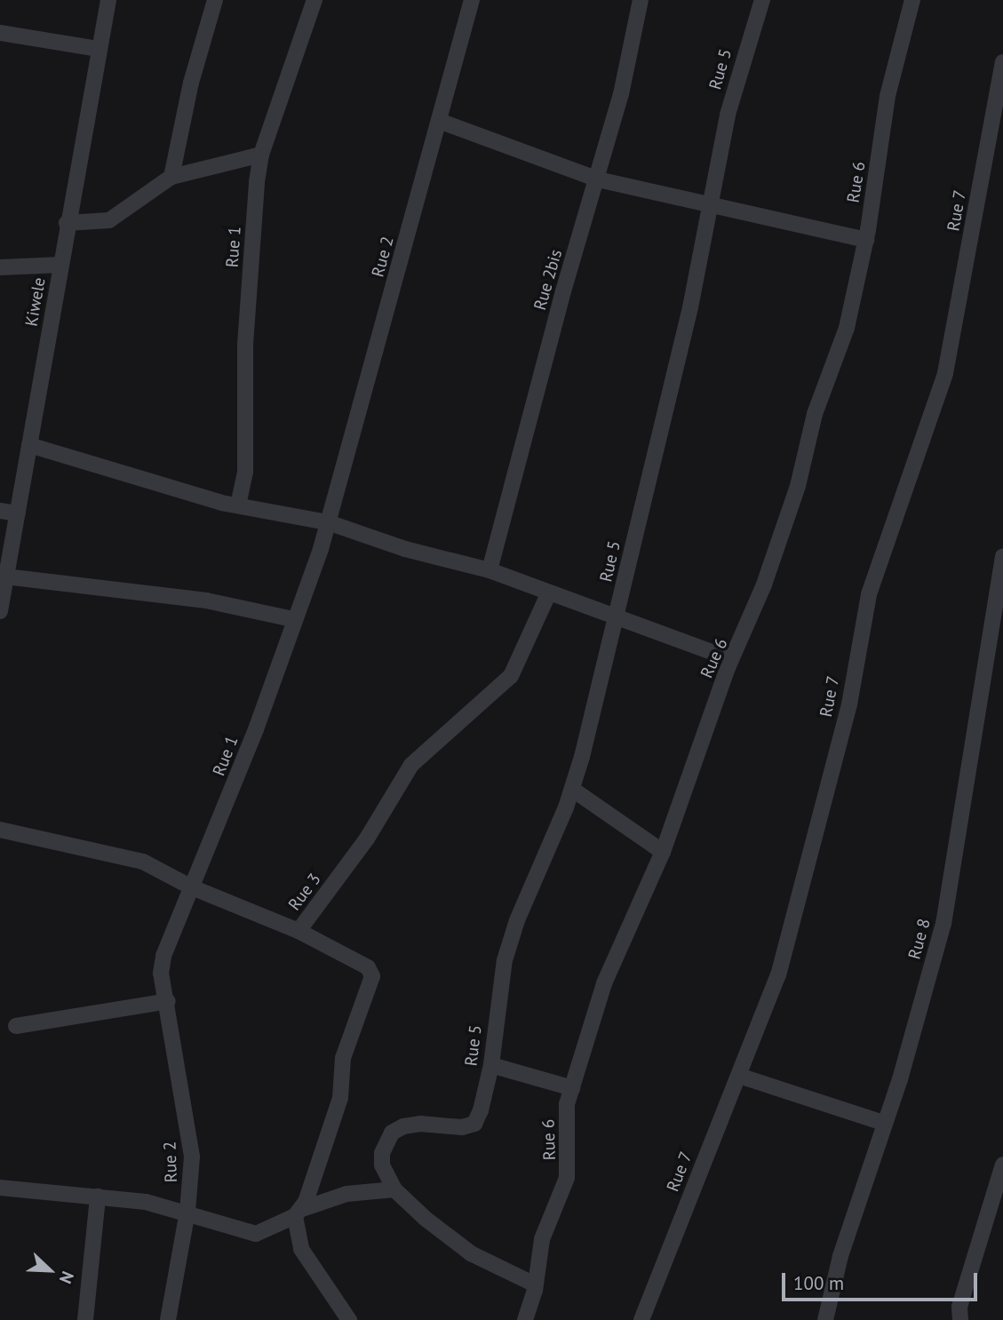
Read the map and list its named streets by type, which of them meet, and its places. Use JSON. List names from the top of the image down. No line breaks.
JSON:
{"streets":{"street":["Rue 5","Rue 6","Rue 7","Rue 1","Rue 2","Rue 2bis","Kiwele","Rue 3","Rue 8"]},"crossings":[["Rue 1","Rue 2"]],"scale_bar":"100 m","north":"bottom right"}
